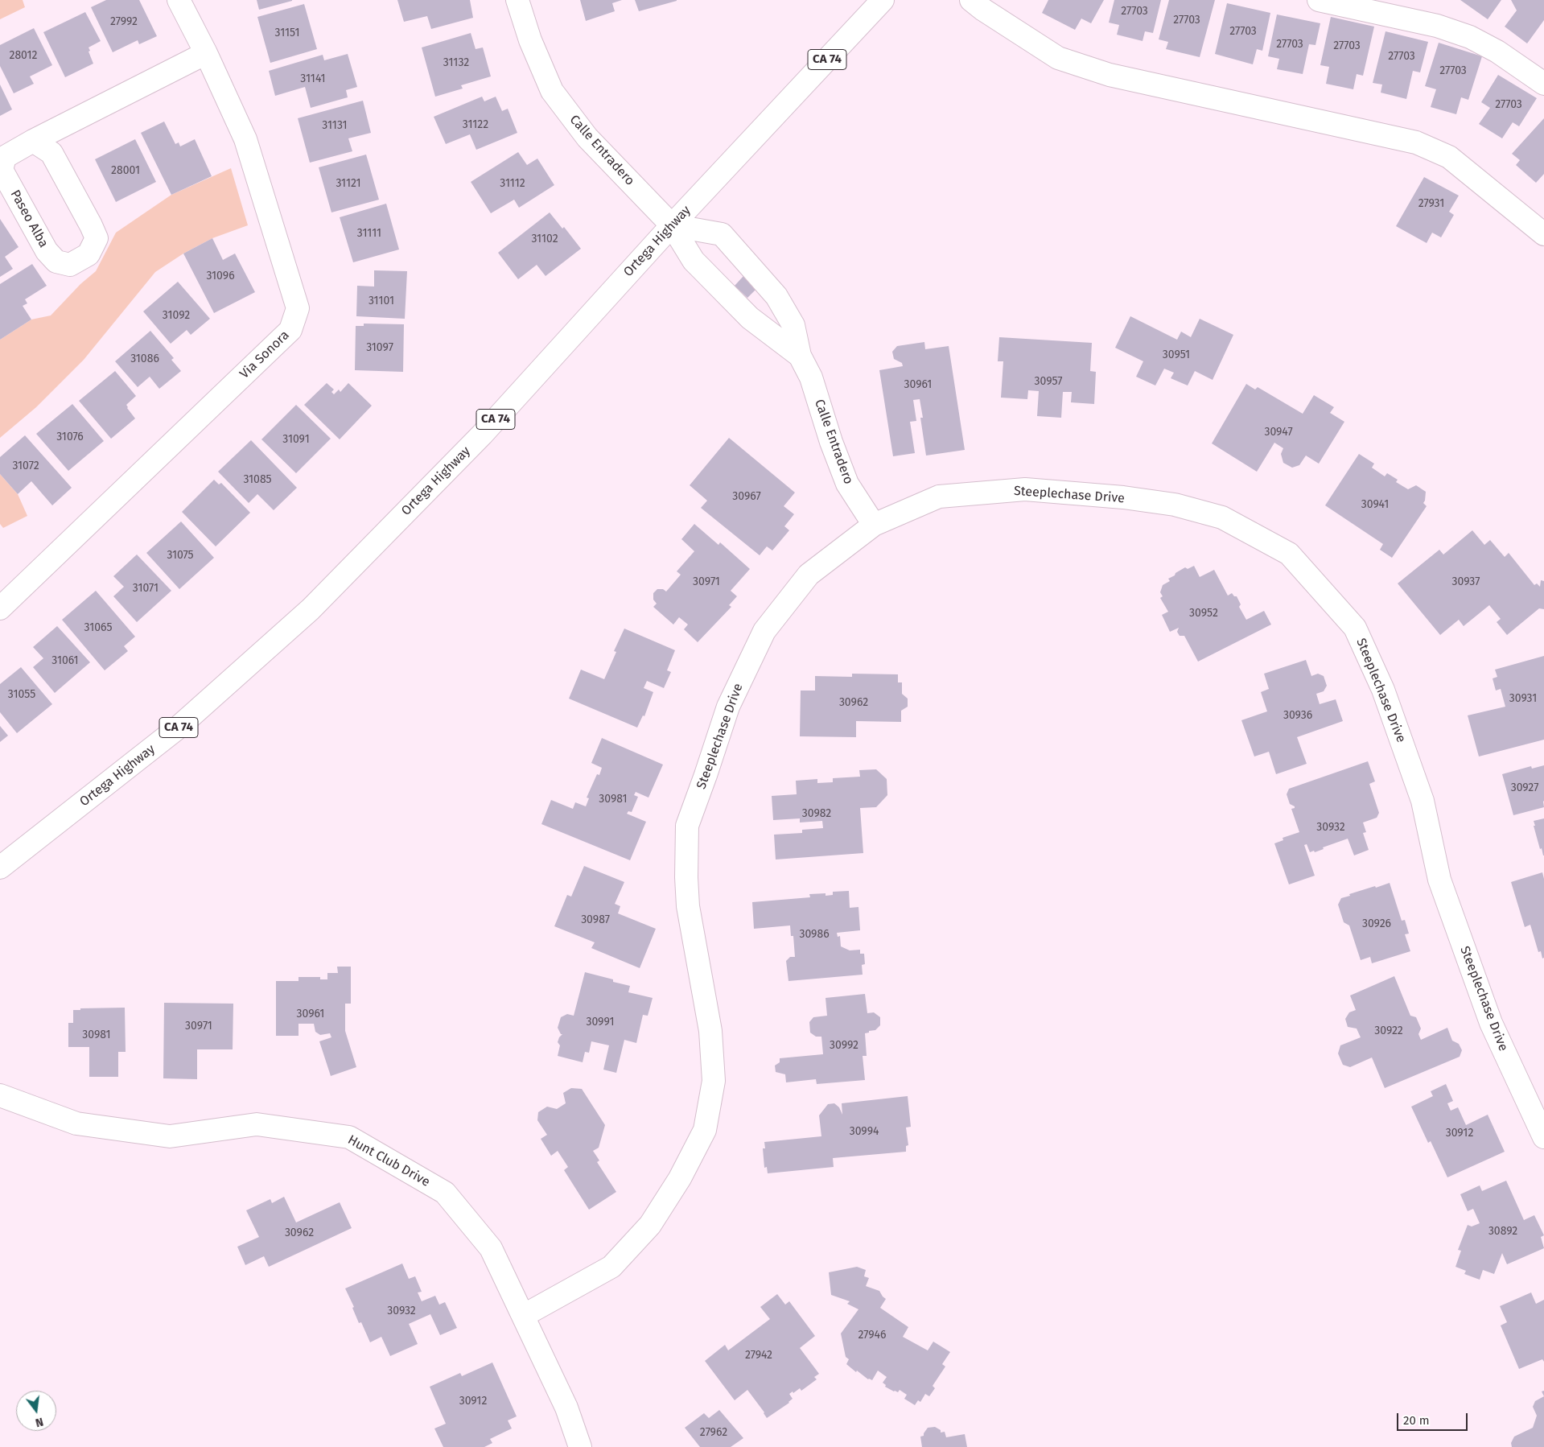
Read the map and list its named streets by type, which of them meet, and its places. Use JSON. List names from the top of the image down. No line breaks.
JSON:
{"streets":{"street":["CA 74","Calle Entradero","Paseo Alba","Ortega Highway","Via Sonora","Steeplechase Drive","Hunt Club Drive"]},"crossings":[["Calle Entradero","Ortega Highway"],["Calle Entradero","Steeplechase Drive"],["Paseo Alba","Via Sonora"],["Steeplechase Drive","Hunt Club Drive"]],"house_numbers":["27703","27703","27992","27703","31151","27703","27703","28012","27703","31132","27703","31141","27703","31122","31131","28001","31121","31112","27931","31111","31102","31096","31101","31092","31097","30951","31086","30957","30961","30947","31076","31091","31072","31085","30967","30941","31075","30971","30937","31071","30952","31065","31061","31055","30931","30962","30936","30927","30981","30982","30932","30987","30926","30986","30961","30991","30971","30922","30981","30992","30994","30912","30892","30962","30932","27946","27942","30912","27962"],"scale_bar":"20 m","north":"bottom"}
